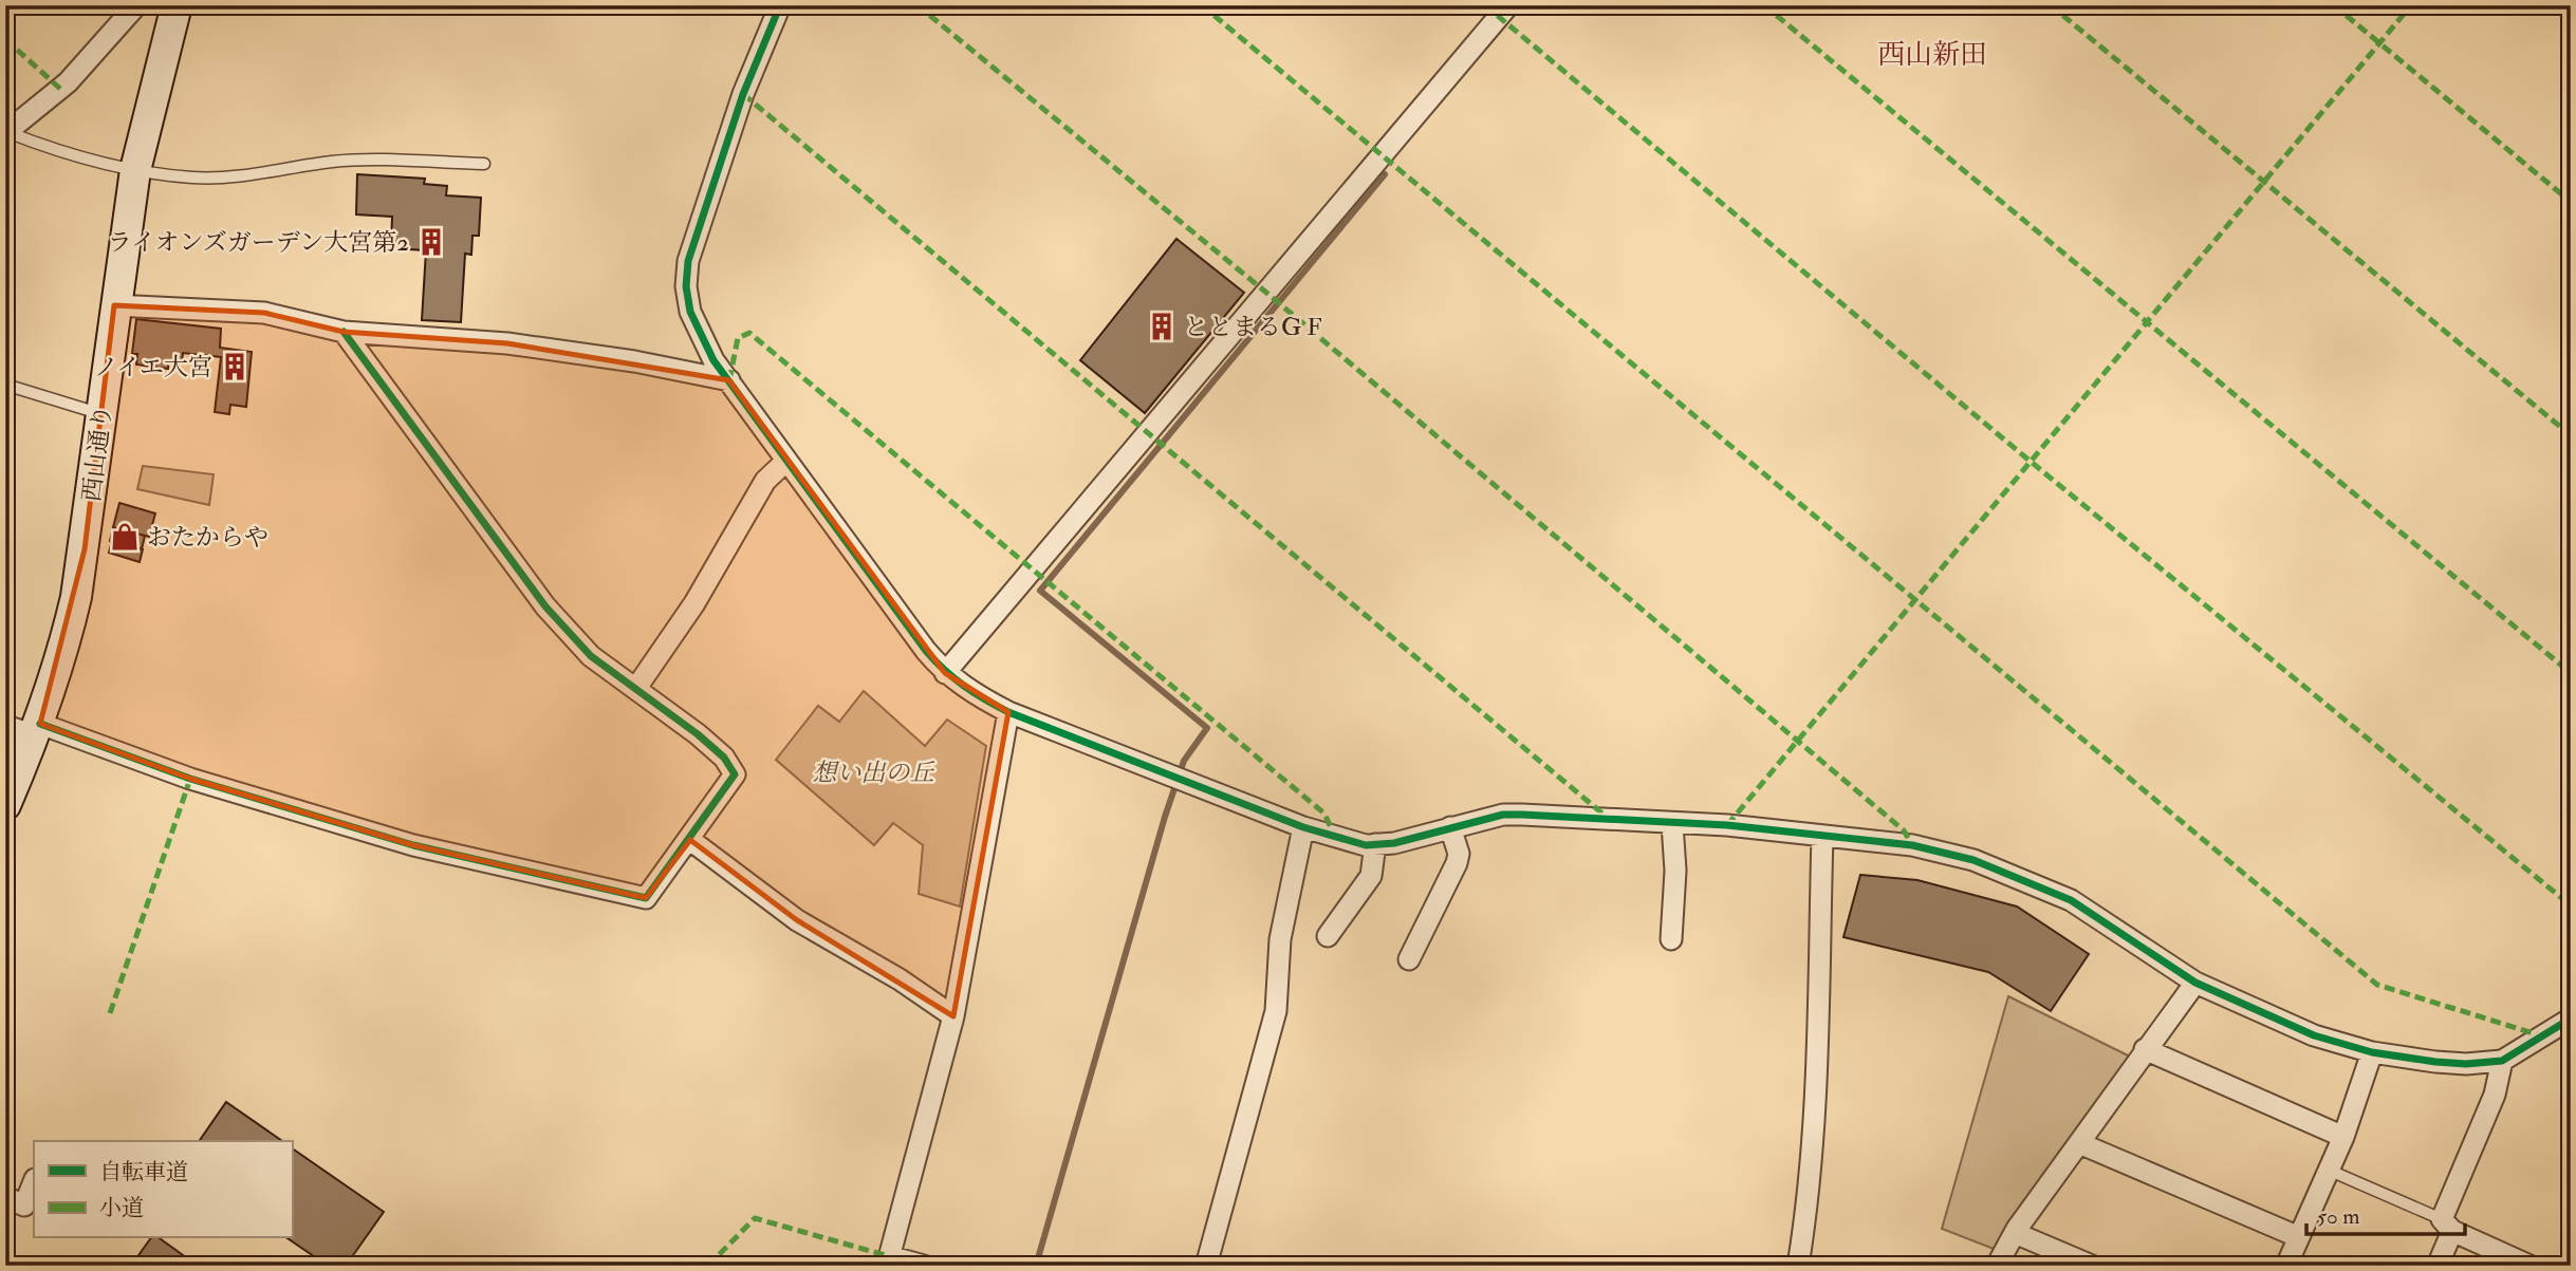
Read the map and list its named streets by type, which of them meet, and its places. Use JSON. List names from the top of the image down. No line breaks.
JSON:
{"streets":{"street":["西山通り"]},"districts":["西山新田"],"parks":["想い出の丘"],"places":{"building":["ライオンズガーデン大宮第2","ととまるG F","ノイエ大宮"],"shop":["おたからや"]},"legend":["自転車道","小道"],"scale_bar":"50 m"}
